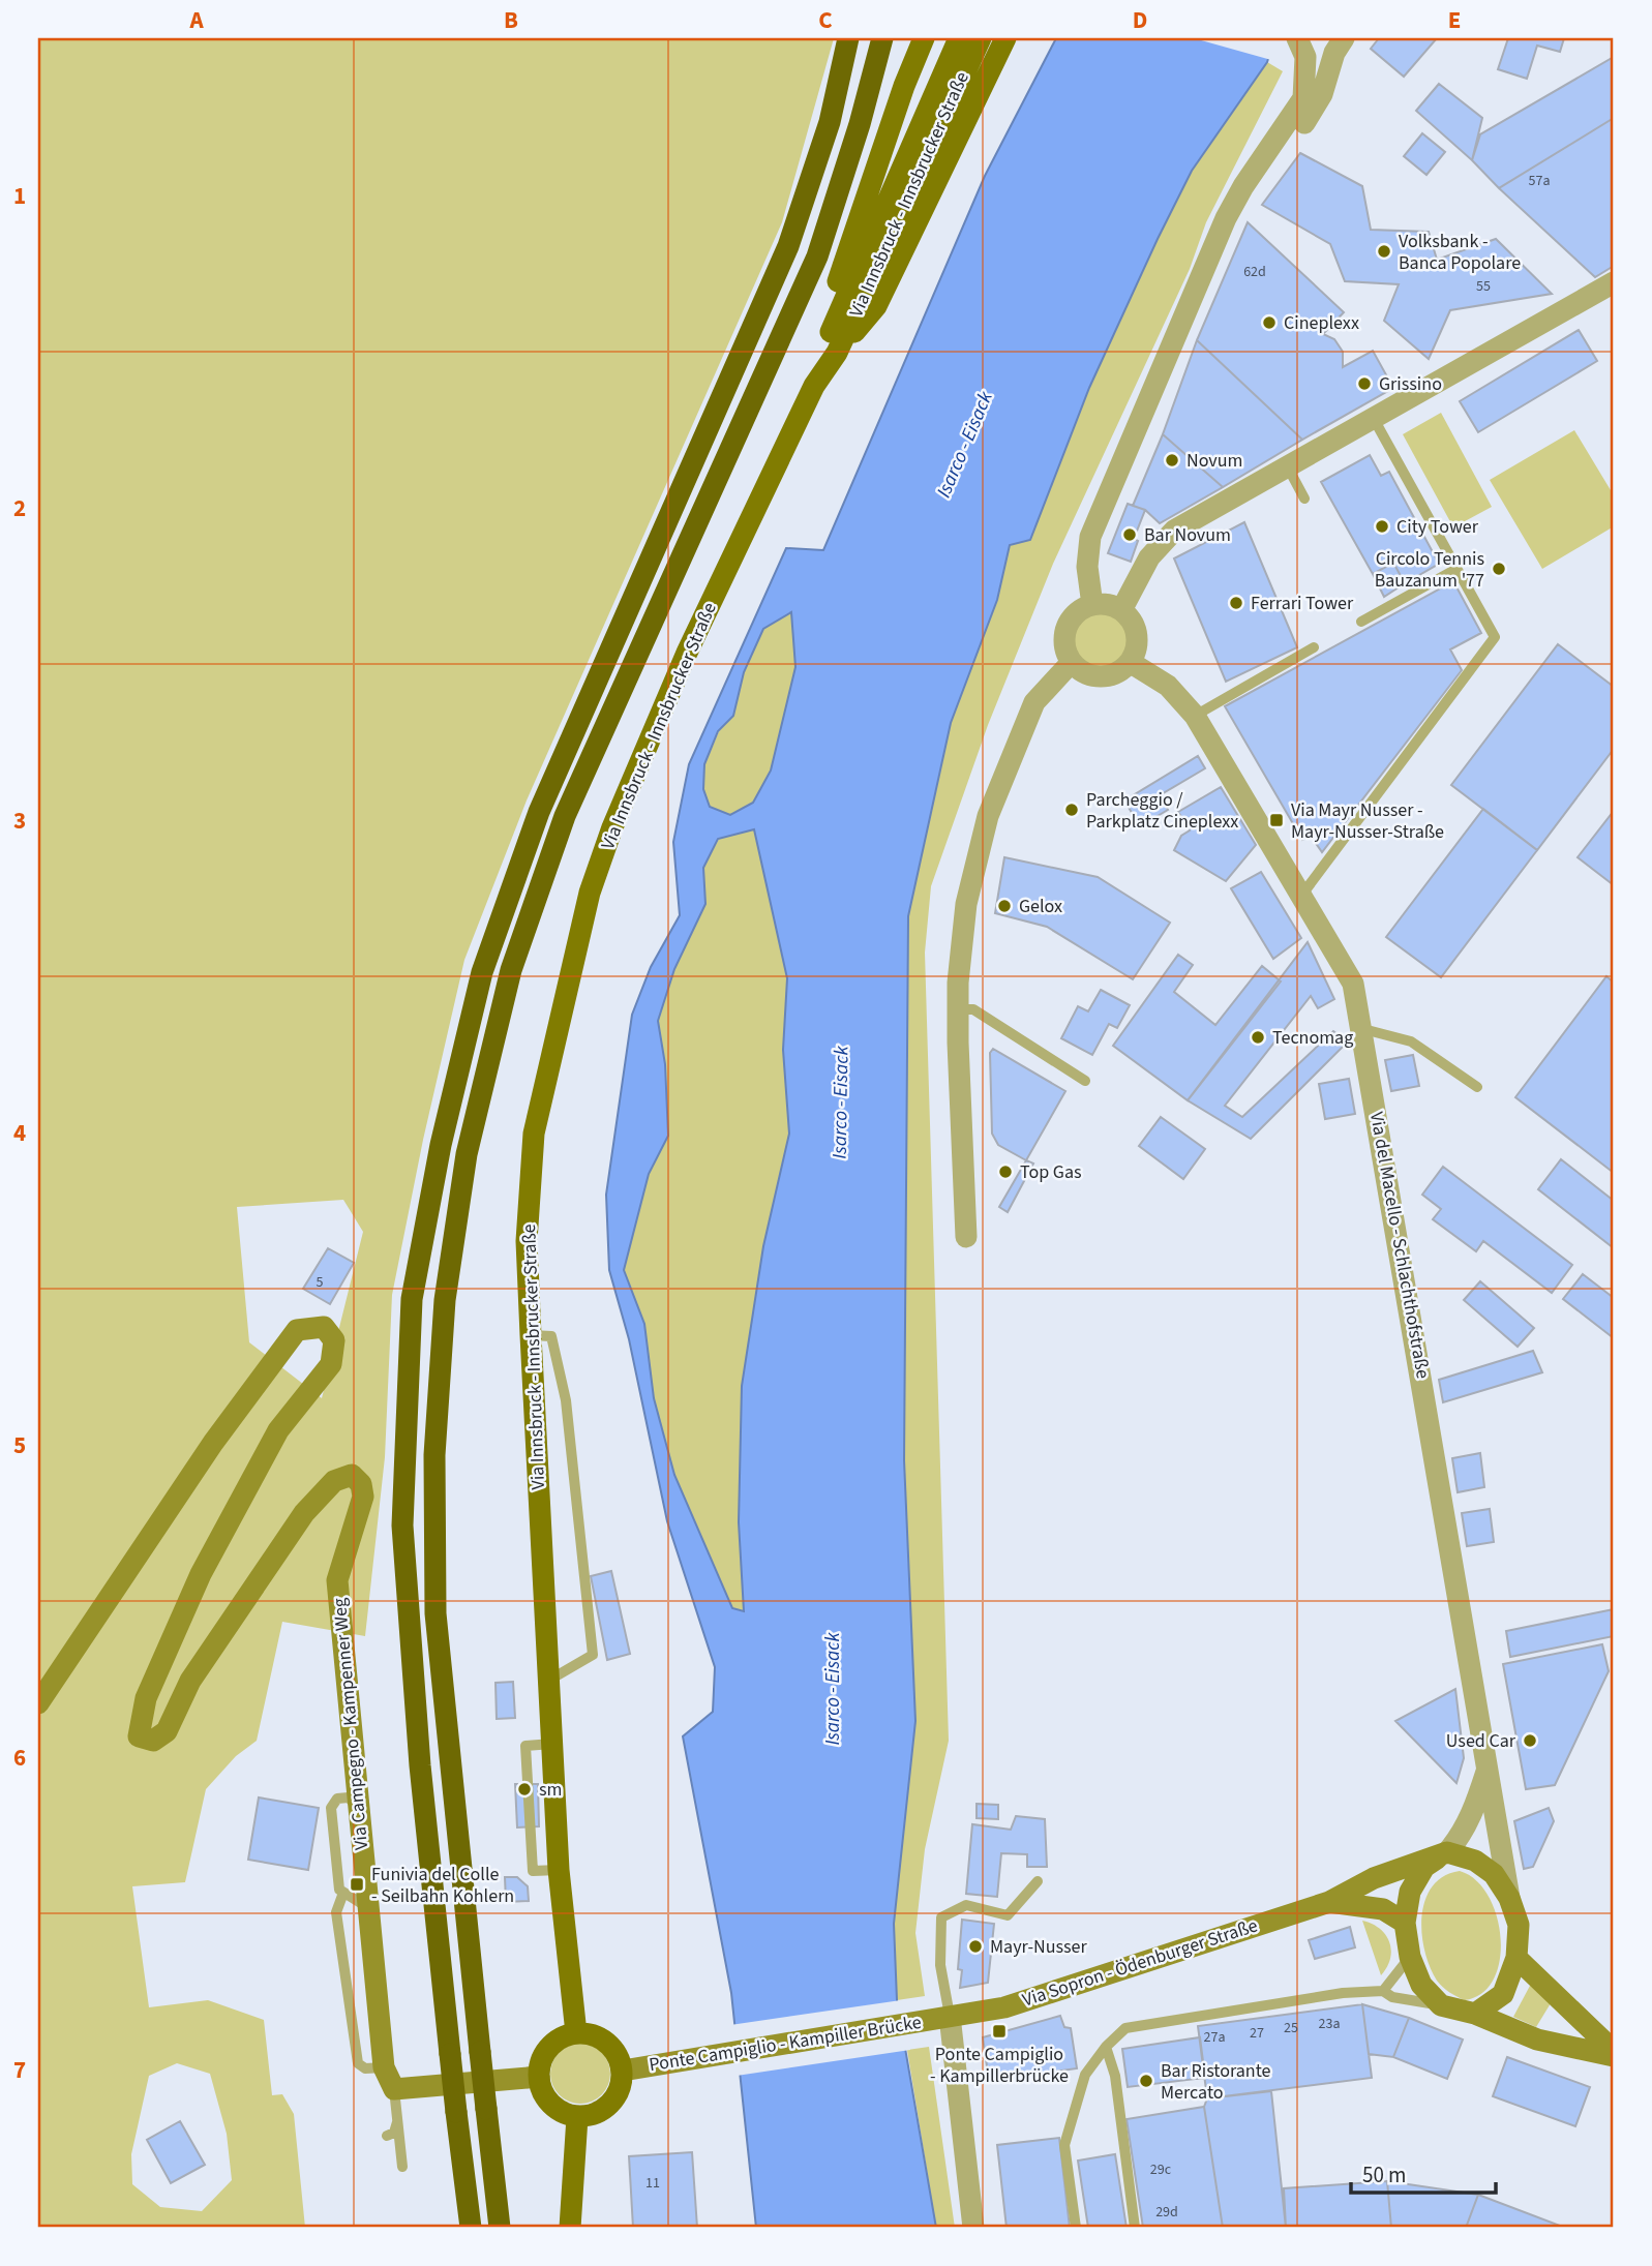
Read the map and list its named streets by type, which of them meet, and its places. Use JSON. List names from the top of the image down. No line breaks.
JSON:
{"streets":{"main road":["Via Innsbruck - Innsbrucker Straße"],"street":["Via del Macello - Schlachthofstraße","Via Campegno - Kampenner Weg","Via Sopron - Ödenburger Straße","Ponte Campiglio - Kampiller Brücke"]},"crossings":[["Via Innsbruck - Innsbrucker Straße","Ponte Campiglio - Kampiller Brücke"],["Via Sopron - Ödenburger Straße","Ponte Campiglio - Kampiller Brücke"]],"water":["Isarco - Eisack"],"places":{"other":["Volksbank - Banca Popolare","Cineplexx","Grissino","Novum","City Tower","Bar Novum","Circolo Tennis Bauzanum '77","Ferrari Tower","Parcheggio / Parkplatz Cineplexx","Gelox","Tecnomag","Top Gas","Used Car","sm","Mayr-Nusser","Bar Ristorante Mercato"],"transit":["Via Mayr Nusser - Mayr-Nusser-Straße","Funivia del Colle - Seilbahn Kohlern","Ponte Campiglio - Kampillerbrücke"]},"house_numbers":["57a","62d","55","5","23a","25","27","27a","29c","11","29d"],"scale_bar":"50 m","grid":{"columns":["A","B","C","D","E"],"rows":["1","2","3","4","5","6","7"]}}
